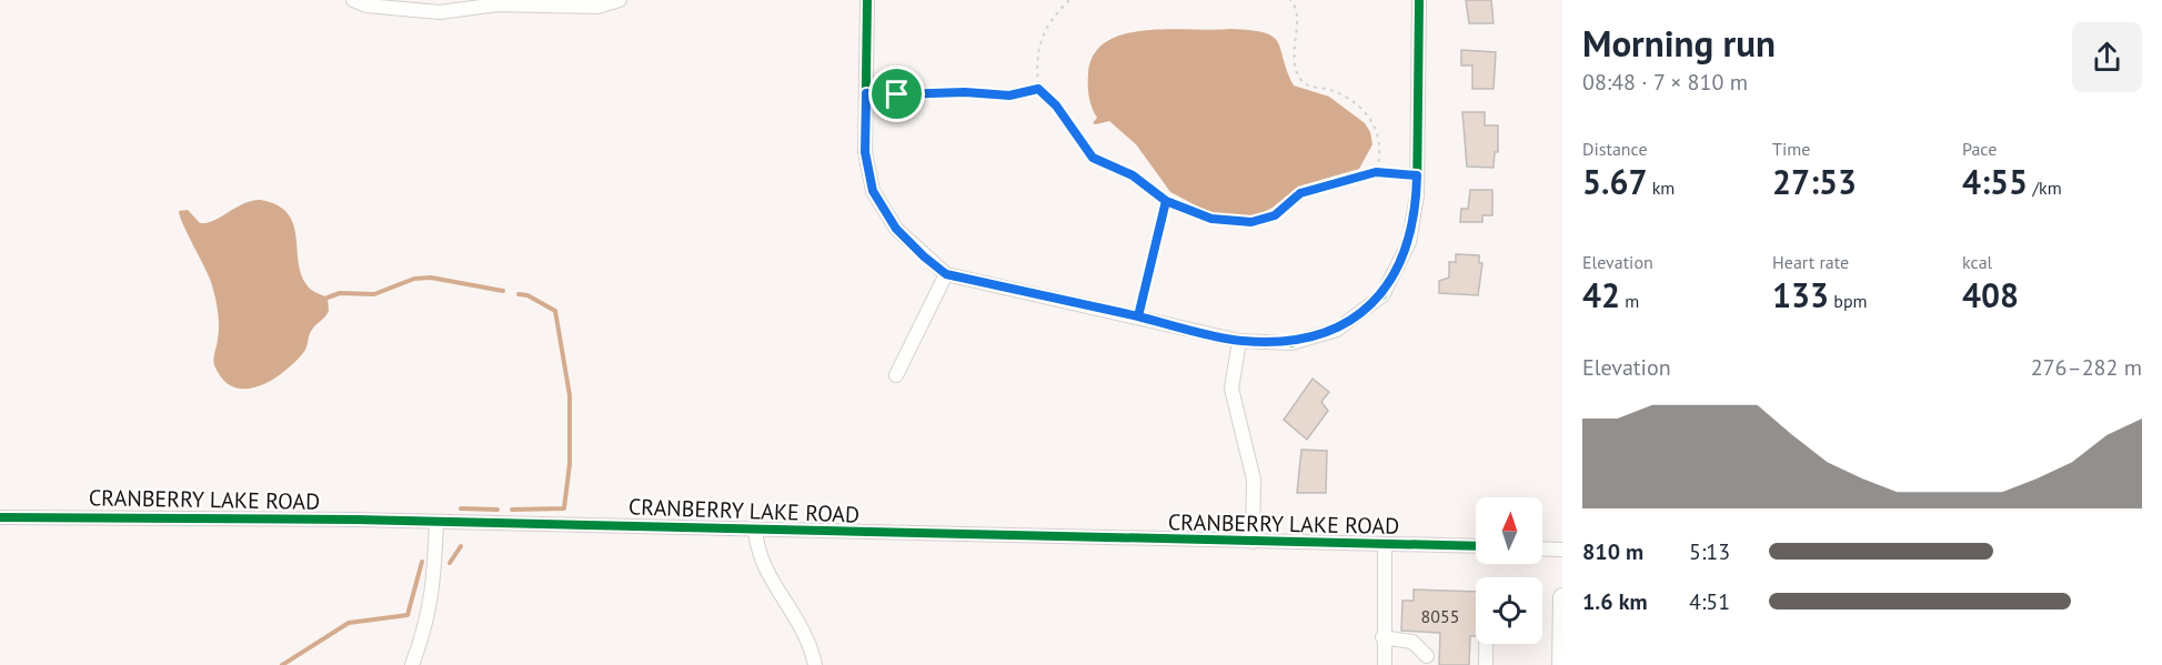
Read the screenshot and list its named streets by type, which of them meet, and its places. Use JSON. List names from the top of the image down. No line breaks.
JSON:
{"streets":{"street":["CRANBERRY LAKE ROAD"]},"house_numbers":["8055"],"north":"top","page":{"heading":["Morning run","08:48 · 7 × 810 m"],"stats":[["Distance","5.67 km"],["Time","27:53"],["Pace","4:55 /km"],["Elevation","42 m"],["Heart rate","133 bpm"],["kcal","408"]],"chart":["Elevation","276–282 m"],"list":[{"name":"810 m","note":"5:13"},{"name":"1.6 km","note":"4:51"}]}}
